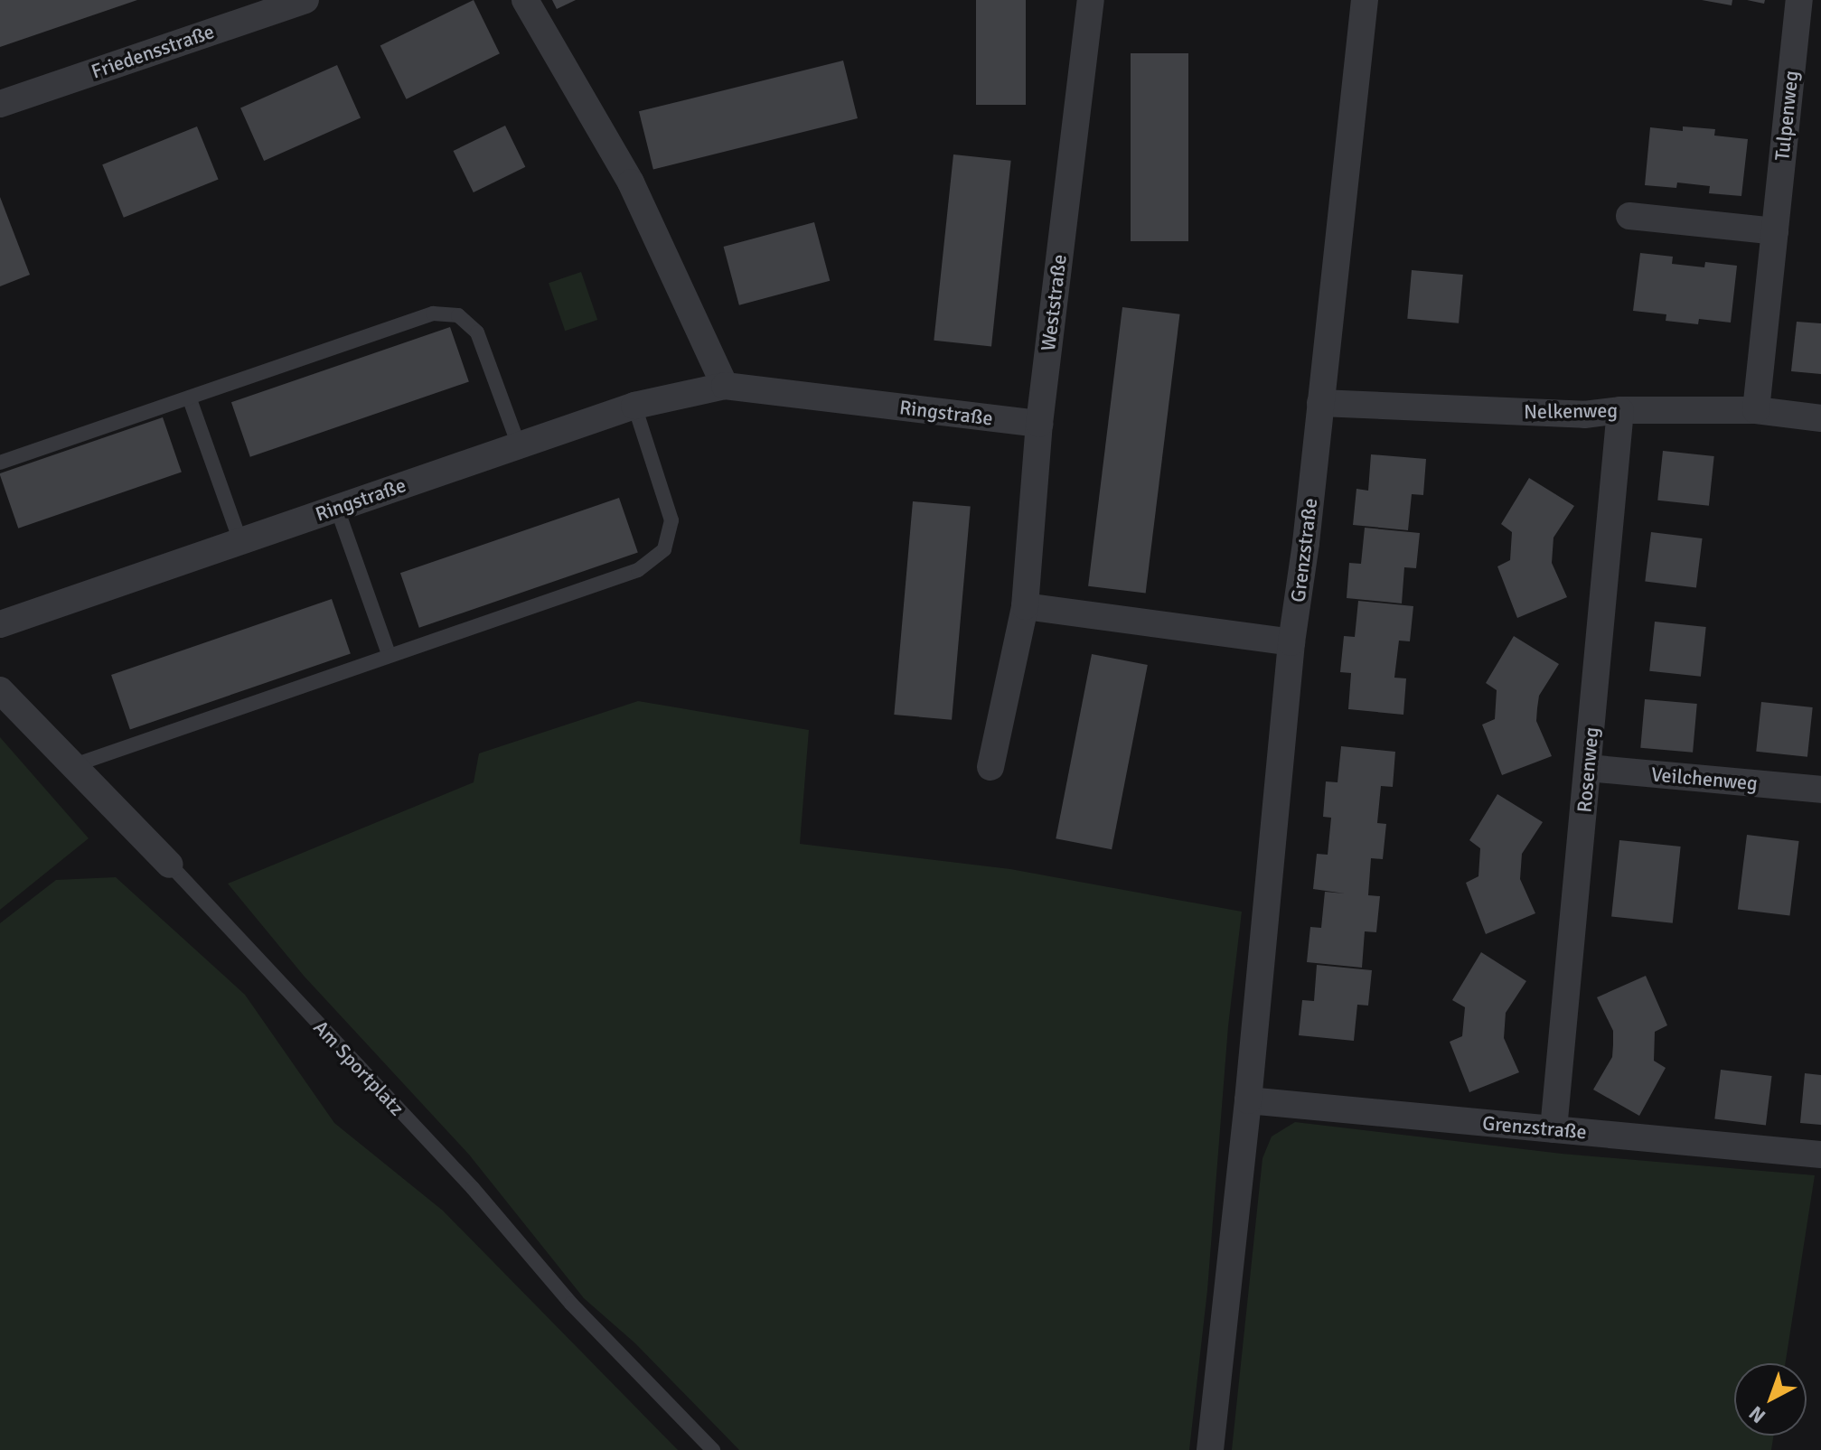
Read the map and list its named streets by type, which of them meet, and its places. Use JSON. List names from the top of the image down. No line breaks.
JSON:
{"streets":{"street":["Friedensstraße","Tulpenweg","Weststraße","Nelkenweg","Ringstraße","Grenzstraße","Rosenweg","Veilchenweg","Am Sportplatz"]},"crossings":[["Tulpenweg","Nelkenweg"],["Weststraße","Ringstraße"],["Nelkenweg","Grenzstraße"],["Nelkenweg","Rosenweg"],["Grenzstraße","Rosenweg"],["Rosenweg","Veilchenweg"]],"north":"bottom left"}
